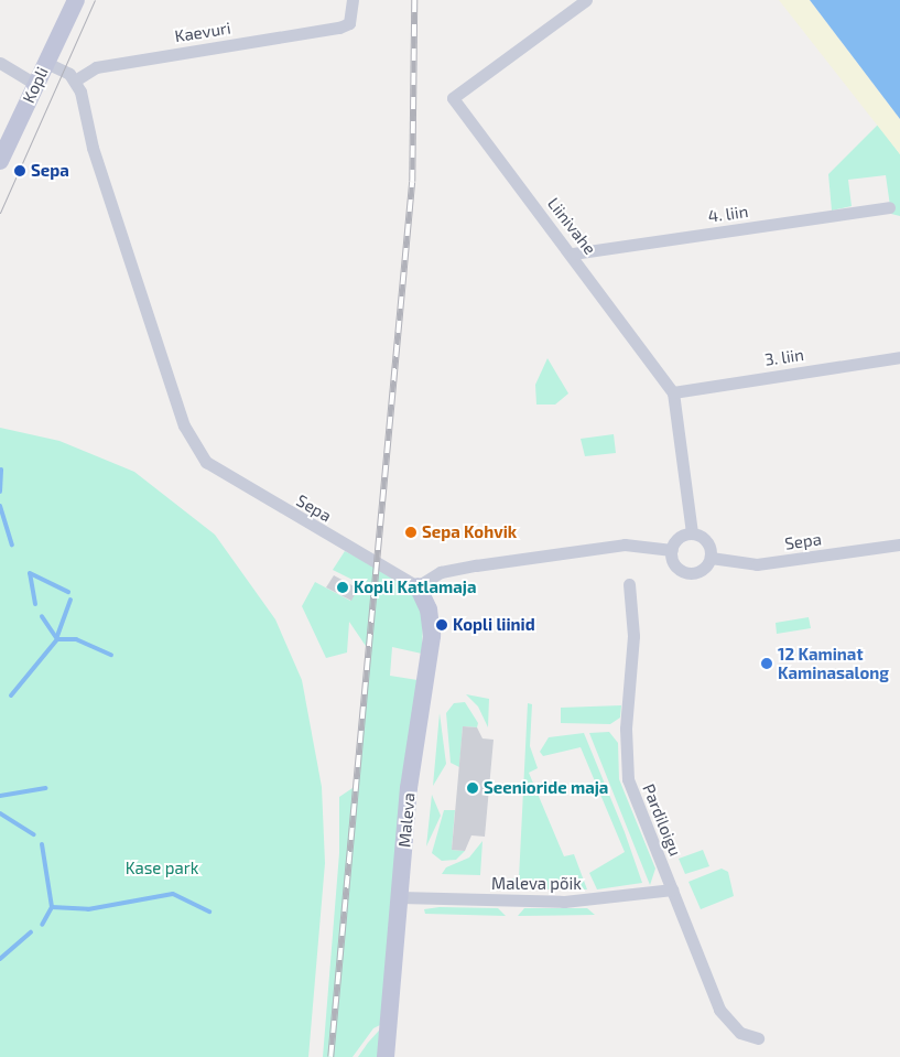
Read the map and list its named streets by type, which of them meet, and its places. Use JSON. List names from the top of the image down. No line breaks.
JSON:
{"streets":{"street":["Kaevuri","Kopli","4. liin","Liinivahe","3. liin","Sepa","Maleva","Pardiloigu","Maleva põik"]},"crossings":[["Kaevuri","Sepa"],["4. liin","Liinivahe"],["Liinivahe","3. liin"],["Liinivahe","Sepa"],["Sepa","Maleva"],["Maleva","Maleva põik"],["Pardiloigu","Maleva põik"]],"parks":["Kase park"],"places":["Sepa","Sepa Kohvik","Kopli Katlamaja","Kopli liinid","12 Kaminat Kaminasalong","Seenioride maja"]}
